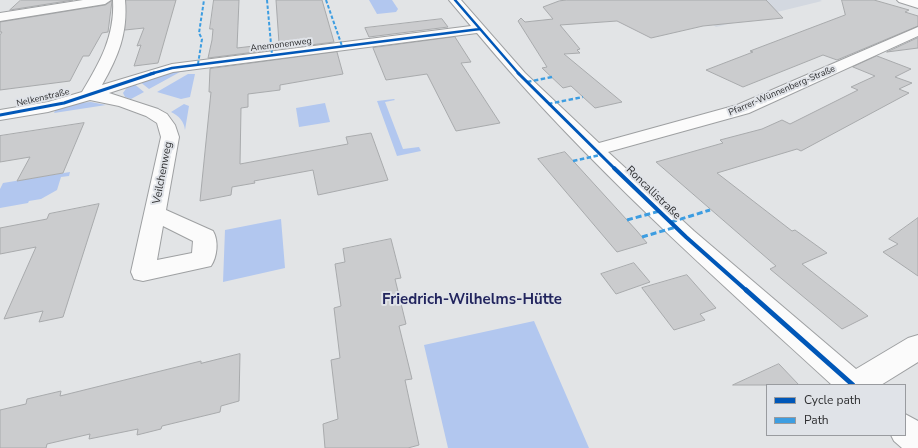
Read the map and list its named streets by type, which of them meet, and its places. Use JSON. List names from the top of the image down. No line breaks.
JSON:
{"streets":{"street":["Anemonenweg","Pfarrer-Wünnenberg-Straße","Nelkenstraße","Veilchenweg","Roncallistraße"]},"crossings":[["Anemonenweg","Nelkenstraße"],["Anemonenweg","Veilchenweg"],["Anemonenweg","Roncallistraße"],["Pfarrer-Wünnenberg-Straße","Roncallistraße"],["Nelkenstraße","Veilchenweg"]],"districts":["Friedrich-Wilhelms-Hütte"],"legend":["Cycle path","Path"]}
